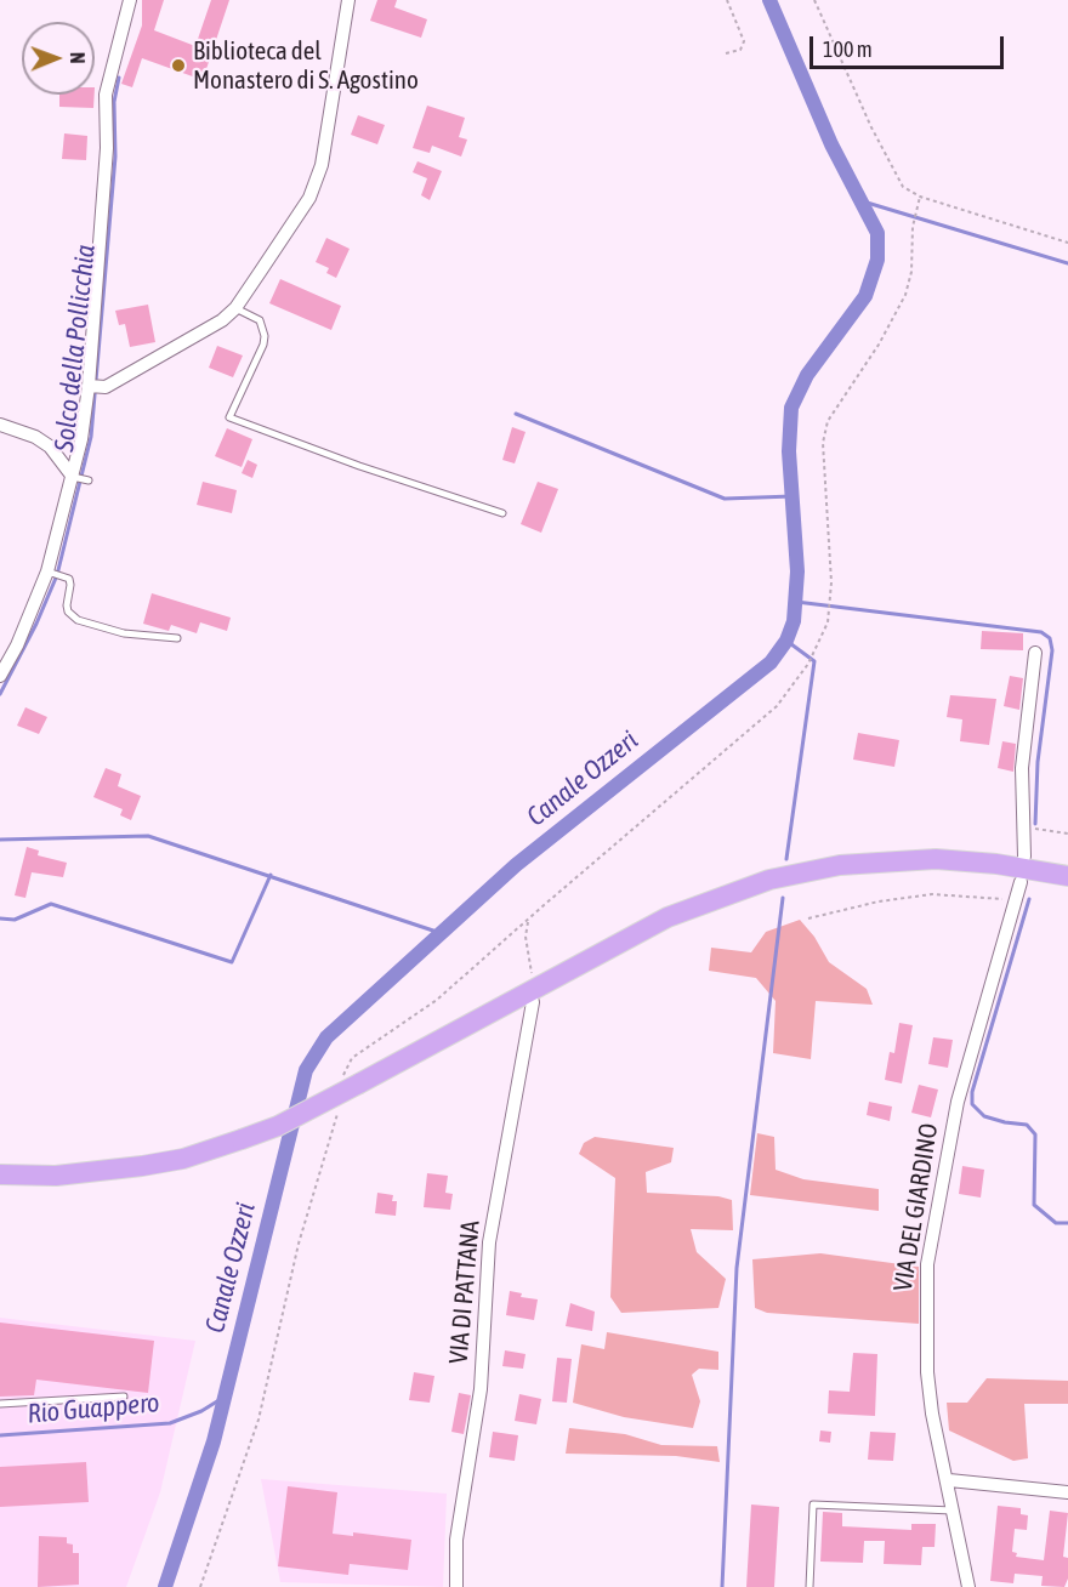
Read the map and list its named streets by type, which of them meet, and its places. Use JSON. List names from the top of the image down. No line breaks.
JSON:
{"streets":{"street":["VIA DEL GIARDINO","VIA DI PATTANA"]},"water":["Solco della Pollicchia","Canale Ozzeri","Rio Guappero"],"places":["Biblioteca del Monastero di S. Agostino"],"scale_bar":"100 m","north":"right"}
